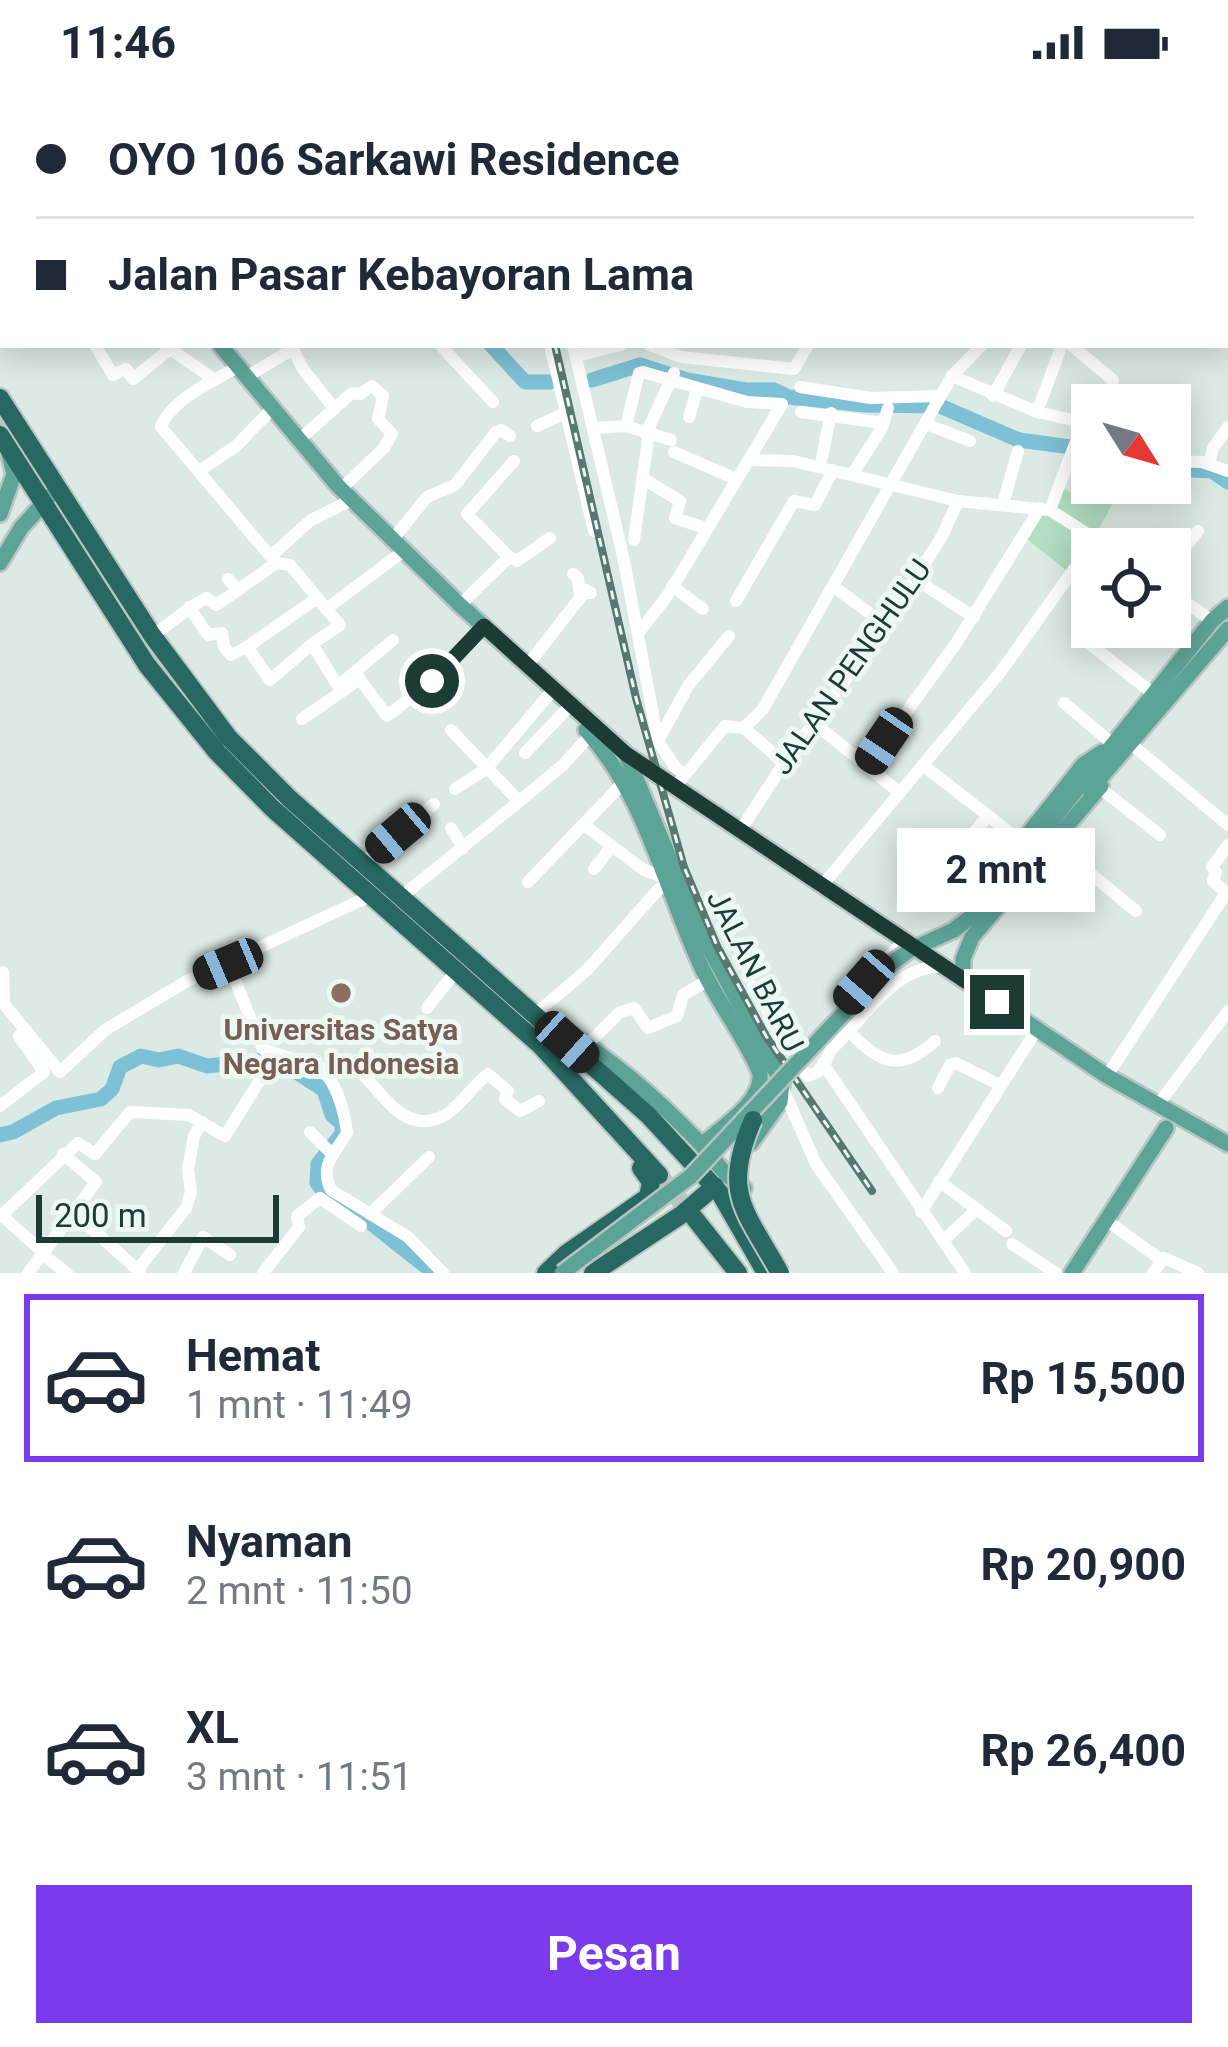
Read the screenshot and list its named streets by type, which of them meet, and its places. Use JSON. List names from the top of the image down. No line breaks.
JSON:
{"streets":{"main road":["JALAN BARU"],"street":["JALAN PENGHULU"]},"places":["Universitas Satya Negara Indonesia"],"scale_bar":"200 m","north":"bottom right","page":{"status":"11:46","banner":["OYO 106 Sarkawi Residence","Jalan Pasar Kebayoran Lama"],"bubble":"2 mnt","scale":"200 m","list":[{"name":"Hemat","note":"1 mnt · 11:49","value":"Rp 15,500"},{"name":"Nyaman","note":"2 mnt · 11:50","value":"Rp 20,900"},{"name":"XL","note":"3 mnt · 11:51","value":"Rp 26,400"}],"buttons":"Pesan"}}
